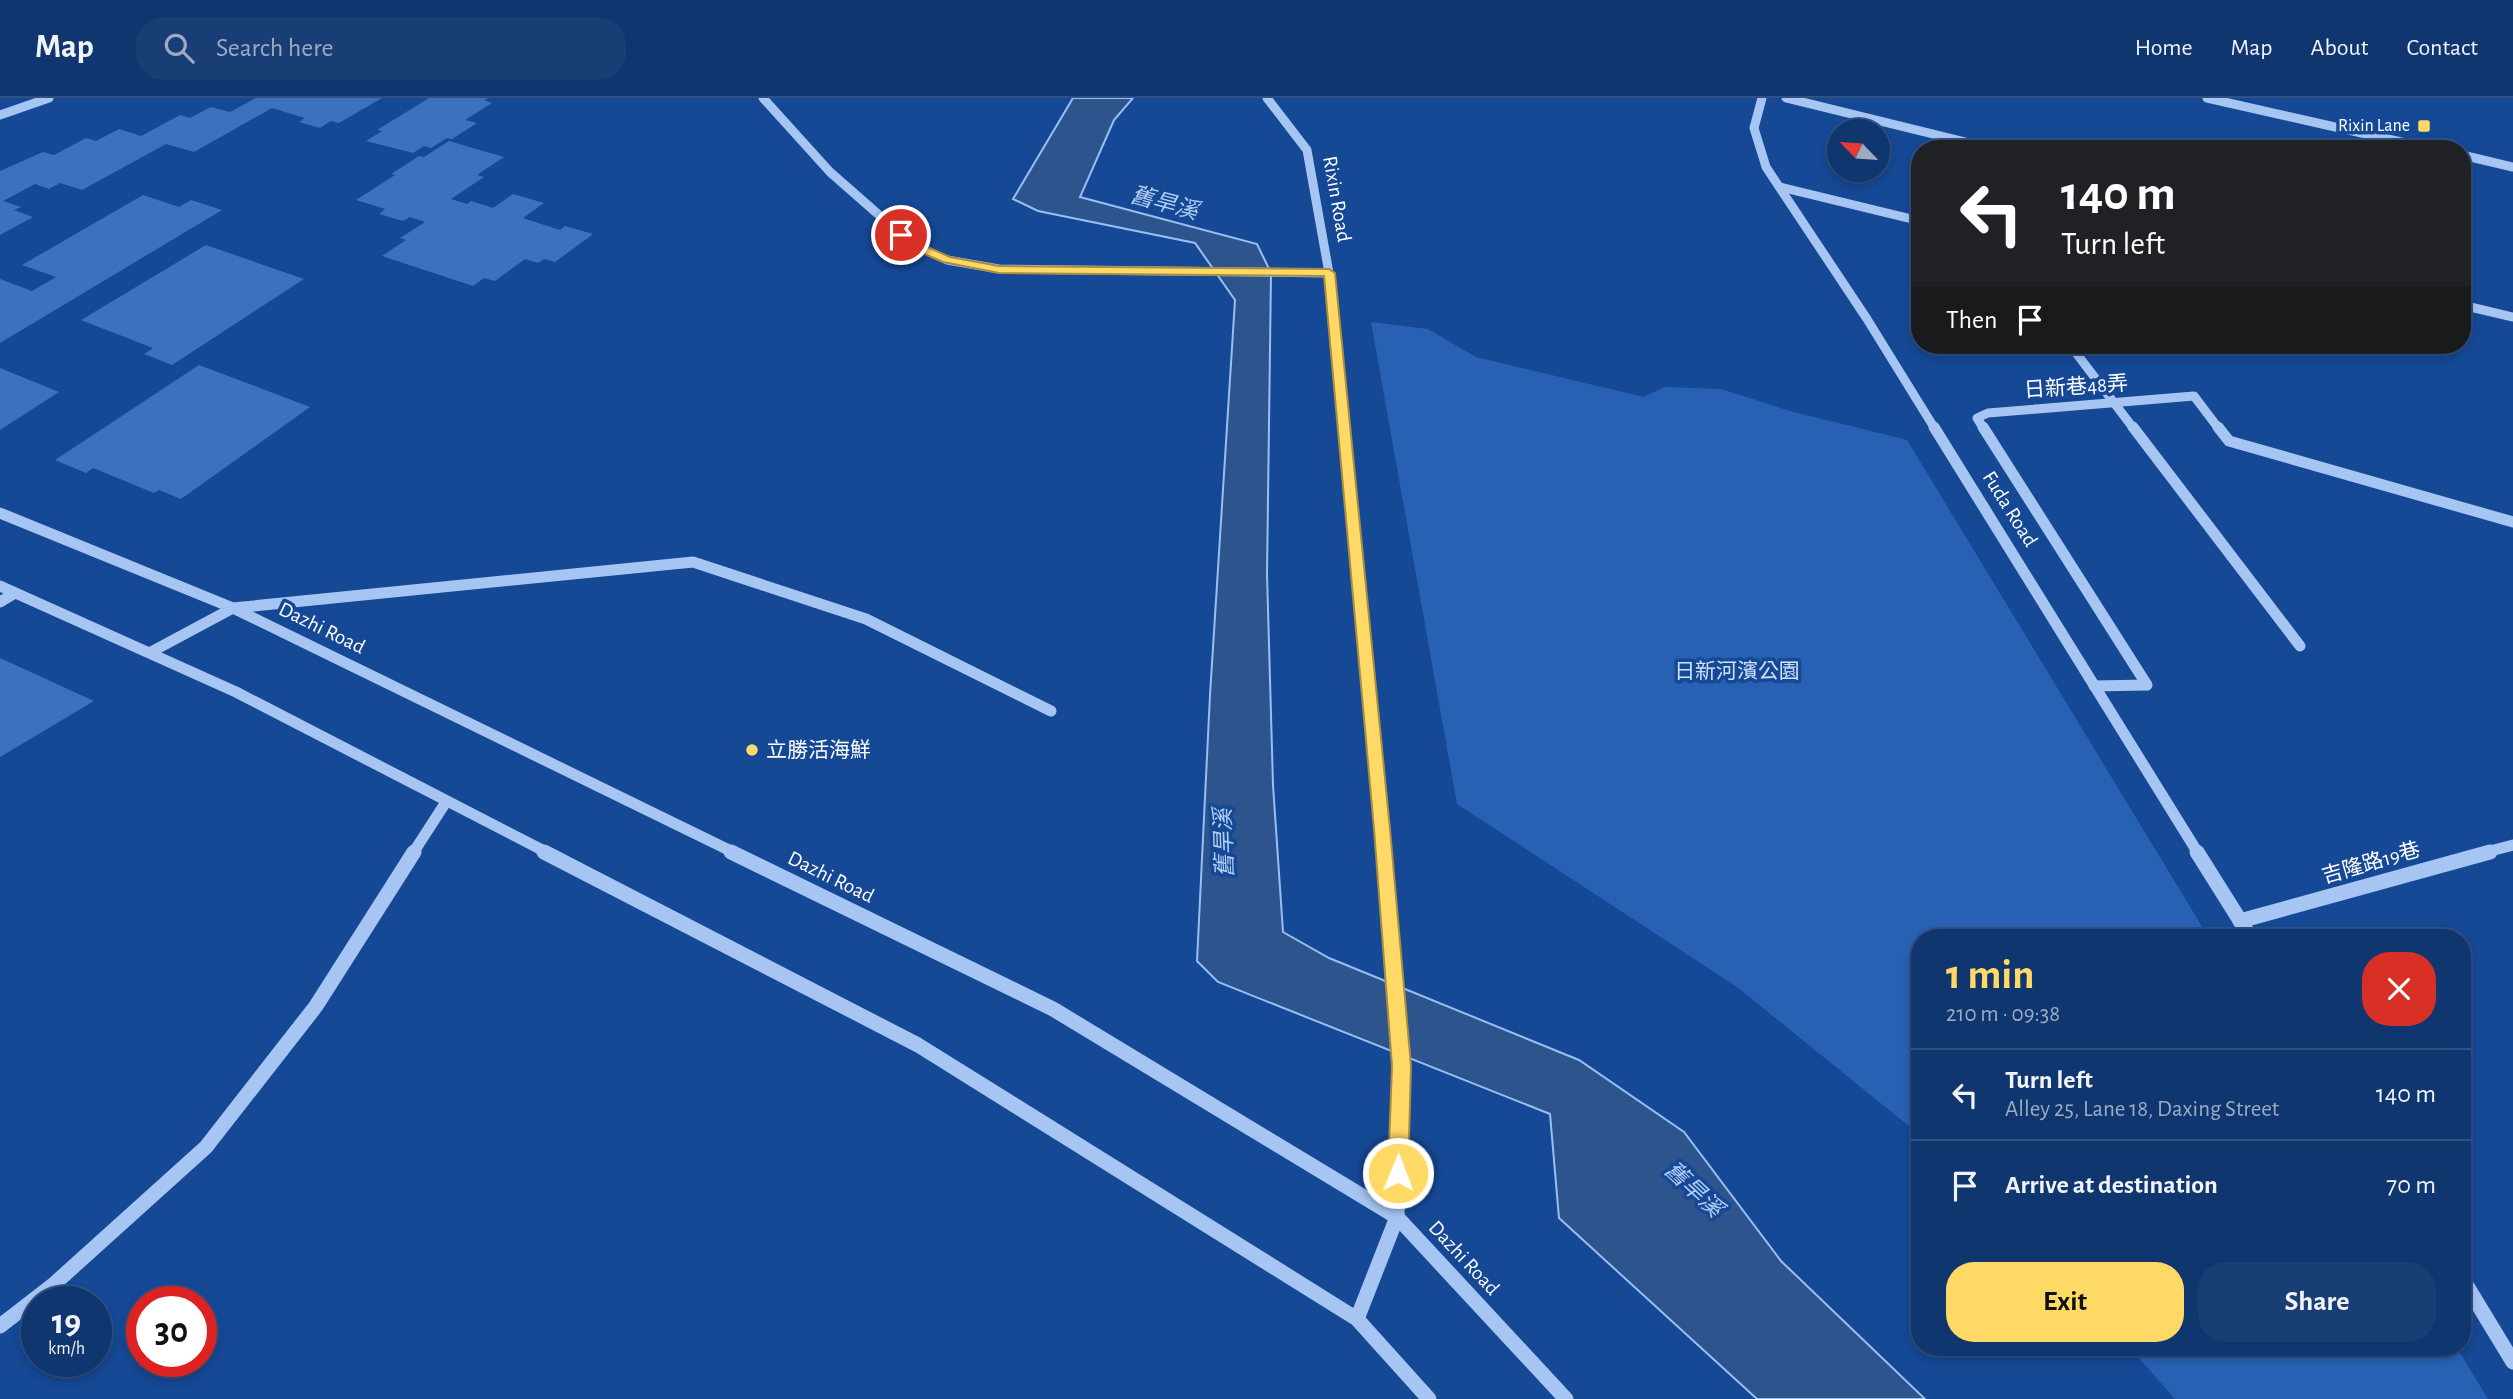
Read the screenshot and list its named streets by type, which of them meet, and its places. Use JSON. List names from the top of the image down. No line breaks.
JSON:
{"streets":{"street":["Rixin Road","日新巷48弄","Fuda Road","Dazhi Road","吉隆路19巷"]},"crossings":[["Rixin Road","Dazhi Road"],["日新巷48弄","Fuda Road"],["Fuda Road","吉隆路19巷"]],"water":["舊旱溪"],"parks":["日新河濱公園"],"places":{"transit":["Rixin Lane"],"other":["立勝活海鮮"]},"north":"top left","page":{"header":"Map","search":"Search here","nav":["Home","Map","About","Contact"],"turn":["140 m","Turn left"],"then":"Then","heading":["1 min","210 m · 09:38"],"list":[{"name":"Turn left","note":"Alley 25, Lane 18, Daxing Street","value":"140 m"},{"name":"Arrive at destination","value":"70 m"}],"buttons":["Exit","Share"],"speed":"19 km/h","limit":"30"}}
